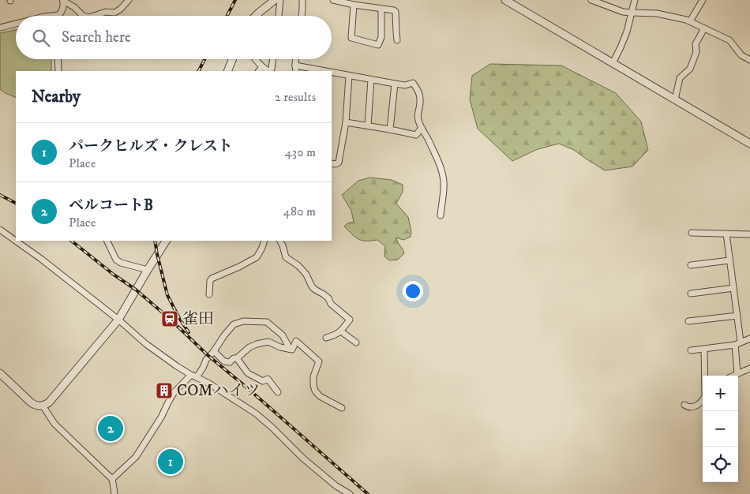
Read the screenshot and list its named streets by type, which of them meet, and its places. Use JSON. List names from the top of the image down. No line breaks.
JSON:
{"places":{"station":["雀田"],"building":["COMハイツ"]},"page":{"search":"Search here","heading":["Nearby","2 results"],"list":[{"mark":"1","name":"パークヒルズ・クレスト","note":"Place","value":"430 m"},{"mark":"2","name":"ベルコートB","note":"Place","value":"480 m"}],"map_buttons":["+","−"],"pins":["2","1"]}}
